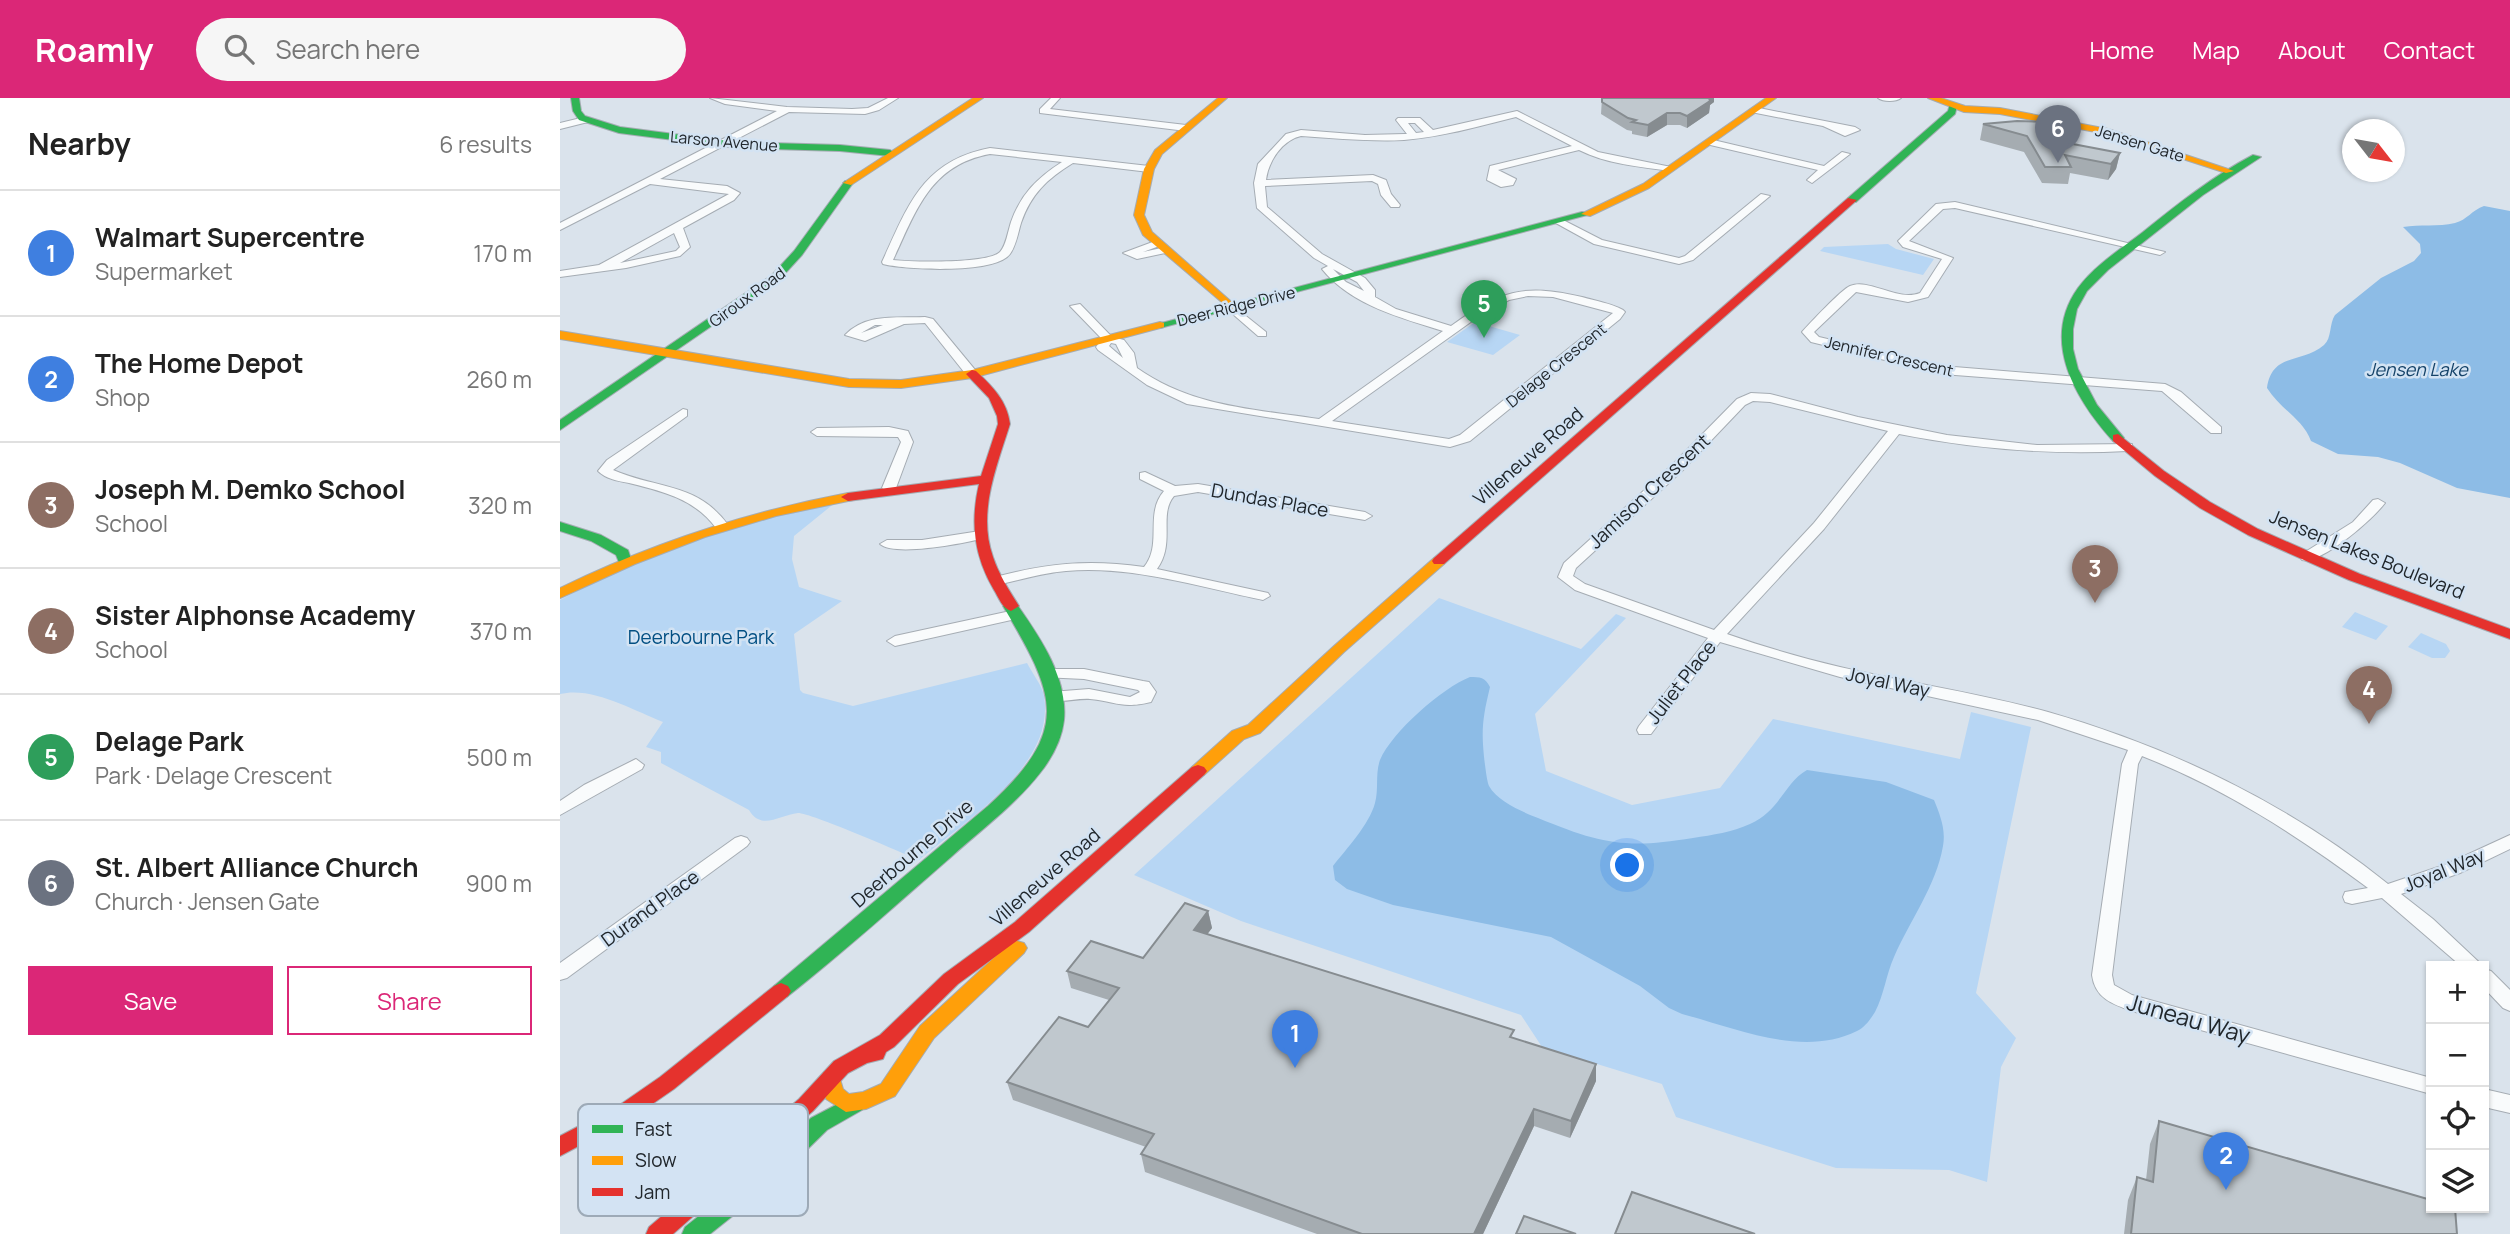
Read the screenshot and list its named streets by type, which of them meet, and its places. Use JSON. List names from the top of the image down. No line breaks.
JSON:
{"streets":{"street":["Larson Avenue","Jensen Gate","Giroux Road","Deer Ridge Drive","Jennifer Crescent","Delage Crescent","Villeneuve Road","Jamison Crescent","Dundas Place","Jensen Lakes Boulevard","Juliet Place","Joyal Way","Deerbourne Drive","Durand Place","Juneau Way"]},"crossings":[["Larson Avenue","Giroux Road"],["Jensen Gate","Villeneuve Road"],["Jensen Gate","Jensen Lakes Boulevard"],["Giroux Road","Deer Ridge Drive"],["Deer Ridge Drive","Delage Crescent"],["Deer Ridge Drive","Deerbourne Drive"],["Jennifer Crescent","Jensen Lakes Boulevard"],["Jamison Crescent","Juliet Place"],["Jamison Crescent","Joyal Way"],["Juliet Place","Joyal Way"],["Joyal Way","Juneau Way"]],"water":["Jensen Lake"],"parks":["Deerbourne Park"],"legend":["Fast","Slow","Jam"],"north":"bottom right","page":{"header":"Roamly","search":"Search here","nav":["Home","Map","About","Contact"],"heading":["Nearby","6 results"],"pins":["6","5","3","4","1","2"],"list":[{"mark":"1","name":"Walmart Supercentre","note":"Supermarket","value":"170 m"},{"mark":"2","name":"The Home Depot","note":"Shop","value":"260 m"},{"mark":"3","name":"Joseph M. Demko School","note":"School","value":"320 m"},{"mark":"4","name":"Sister Alphonse Academy","note":"School","value":"370 m"},{"mark":"5","name":"Delage Park","note":"Park · Delage Crescent","value":"500 m"},{"mark":"6","name":"St. Albert Alliance Church","note":"Church · Jensen Gate","value":"900 m"}],"buttons":["Save","Share"],"map_buttons":["+","−"]}}
